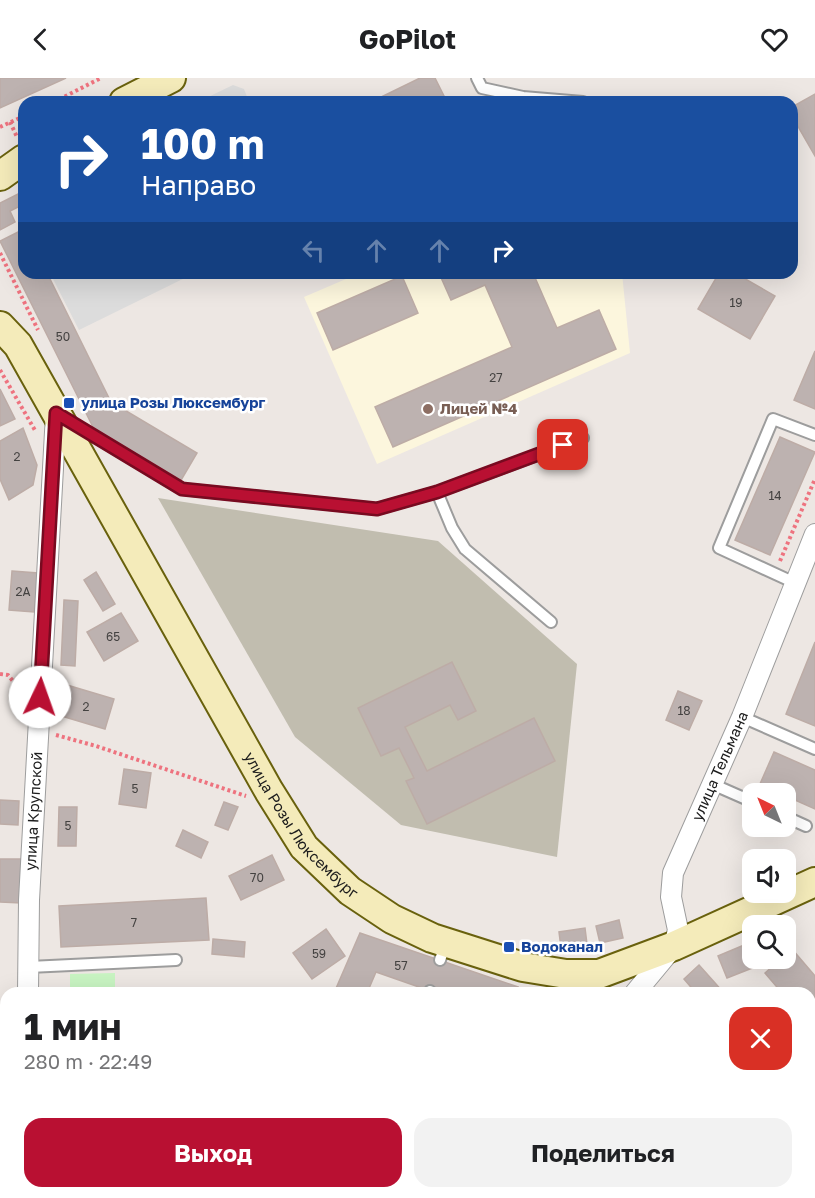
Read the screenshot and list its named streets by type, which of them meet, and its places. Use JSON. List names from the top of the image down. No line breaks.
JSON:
{"streets":{"street":["улица Тельмана","улица Крупской","улица Розы Люксембург"]},"crossings":[["улица Тельмана","улица Розы Люксембург"],["улица Крупской","улица Розы Люксембург"]],"places":{"transit":["улица Розы Люксембург","Водоканал"],"other":["Лицей №4"]},"house_numbers":["19","50","27","2","14","2А","65","2","18","5","5","70","7","59","57"],"north":"top left","page":{"header":"GoPilot","turn":["100 m","Направо"],"heading":["1 мин","280 m · 22:49"],"buttons":["Выход","Поделиться"]}}
